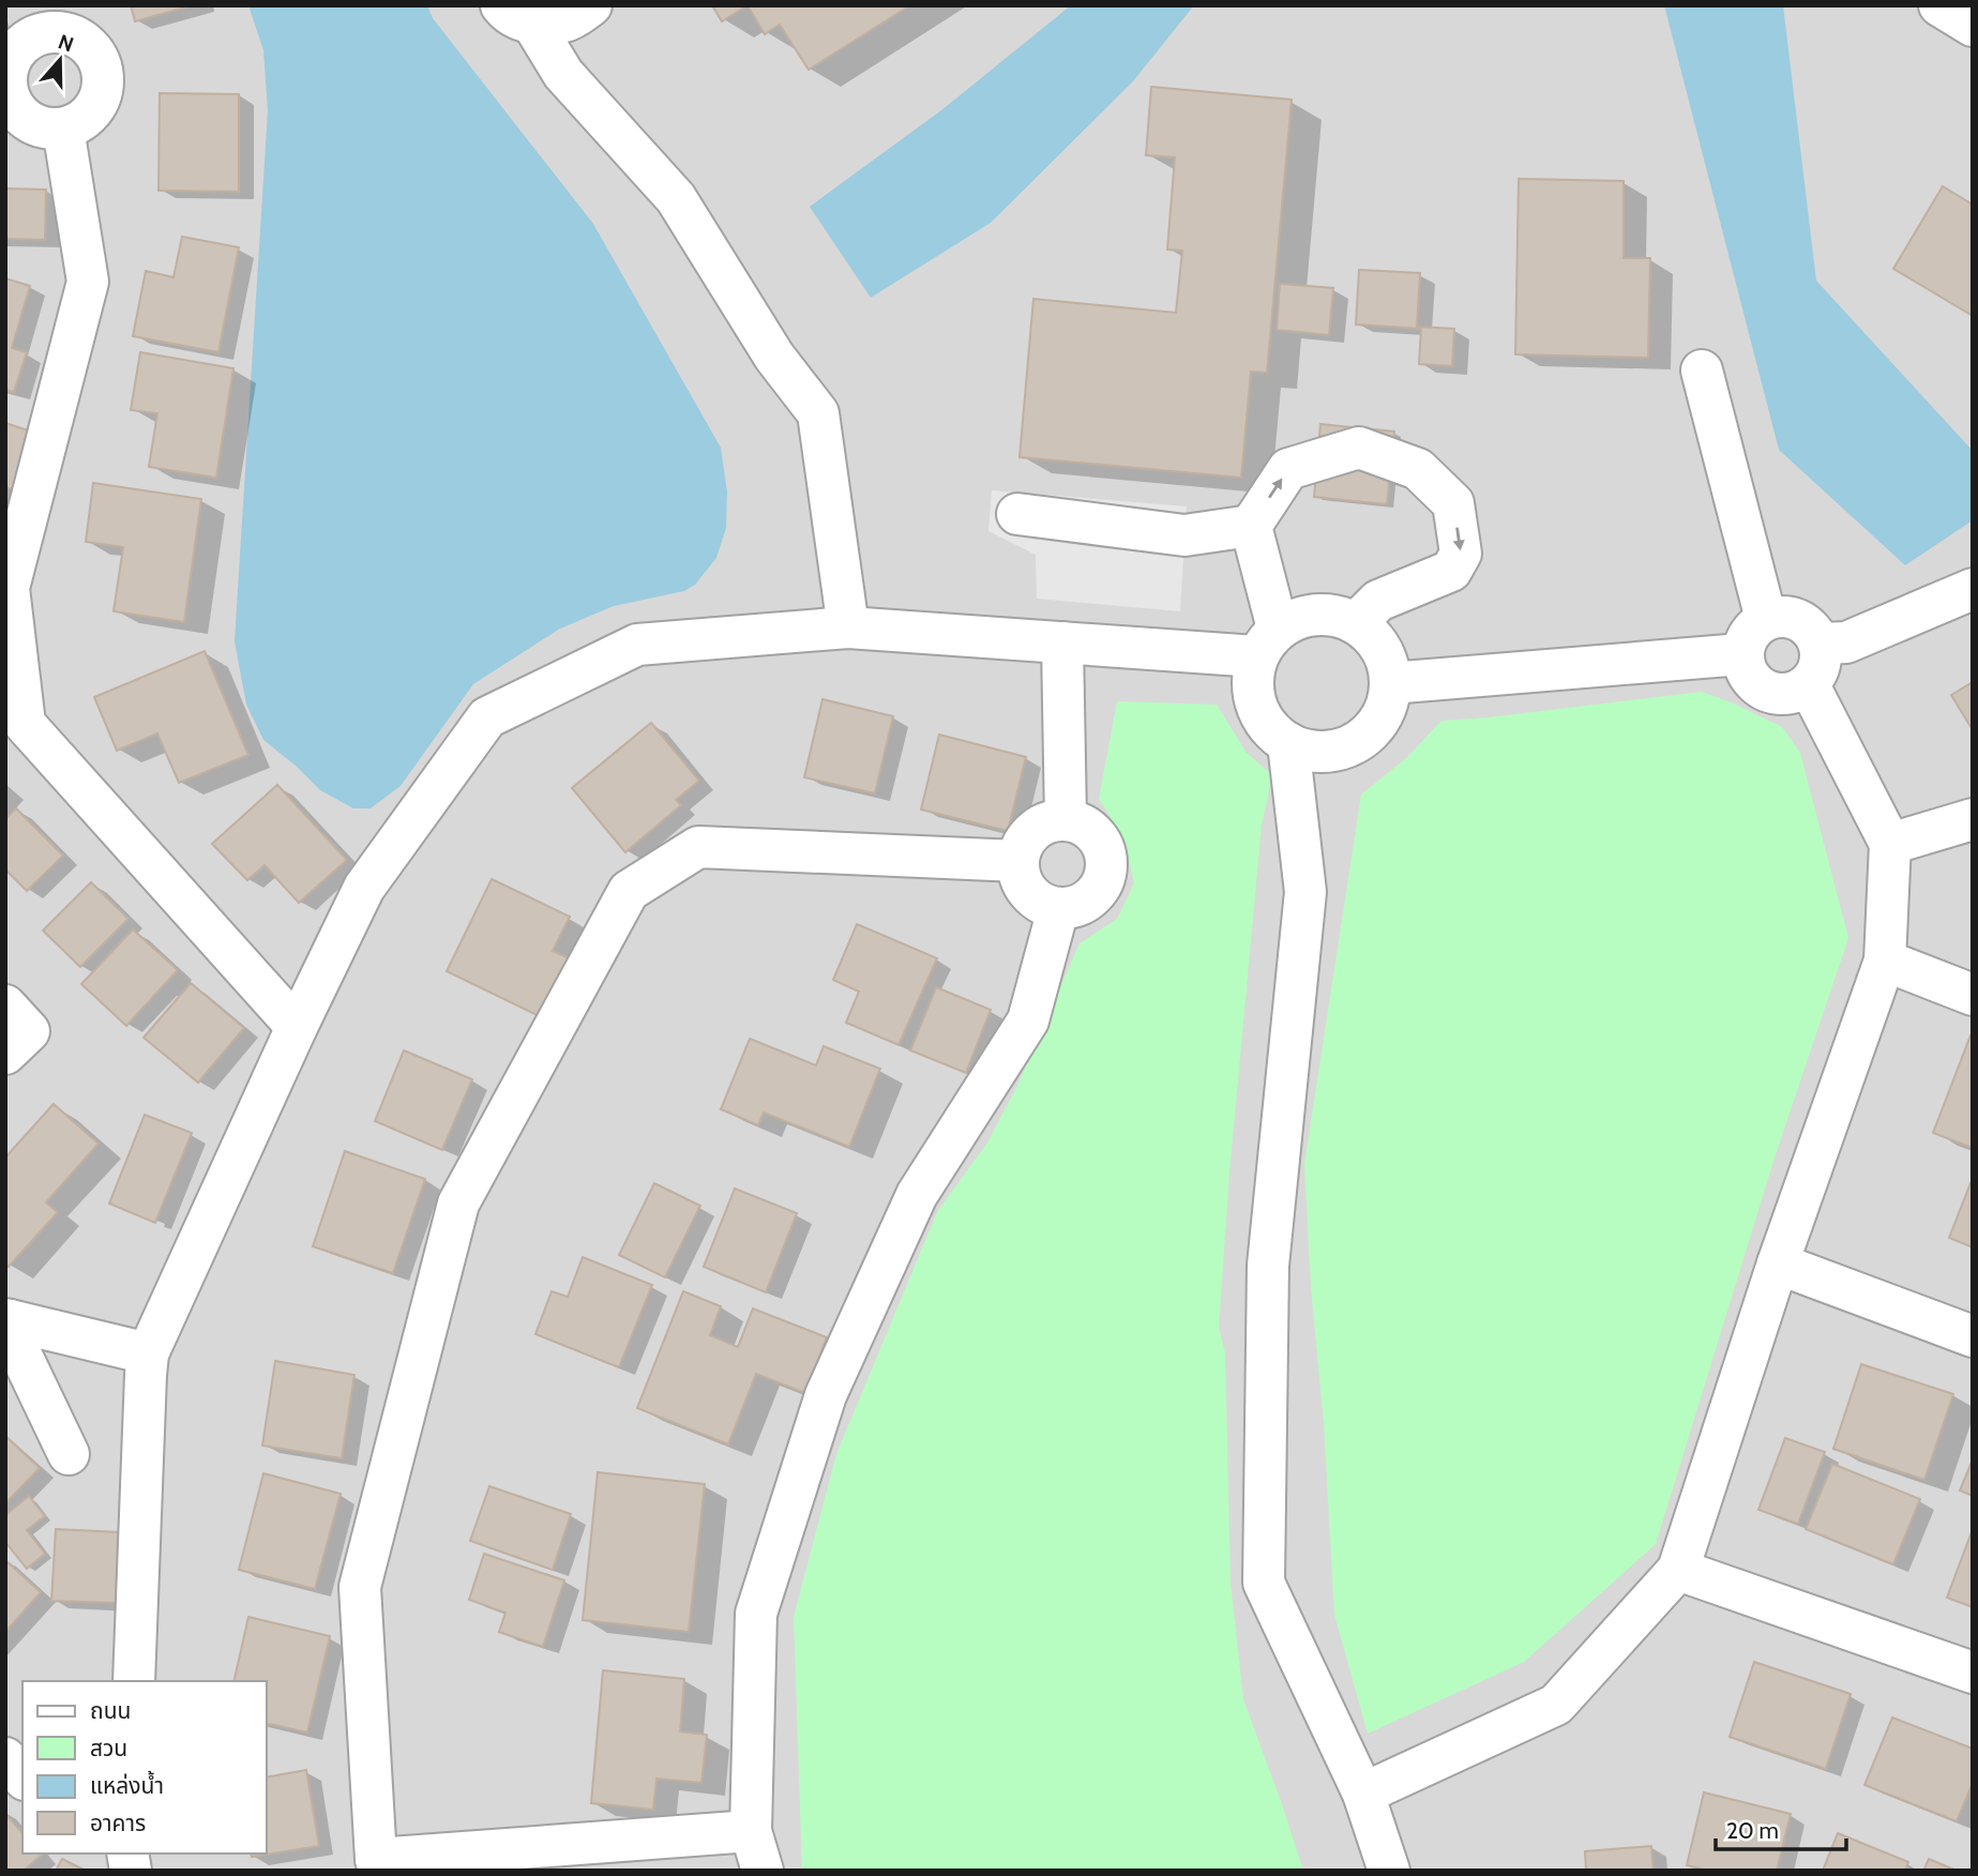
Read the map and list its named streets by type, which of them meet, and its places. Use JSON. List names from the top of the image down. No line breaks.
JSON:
{"legend":["ถนน","สวน","แหล่งน้ำ","อาคาร"],"scale_bar":"20 m","north":"top"}
